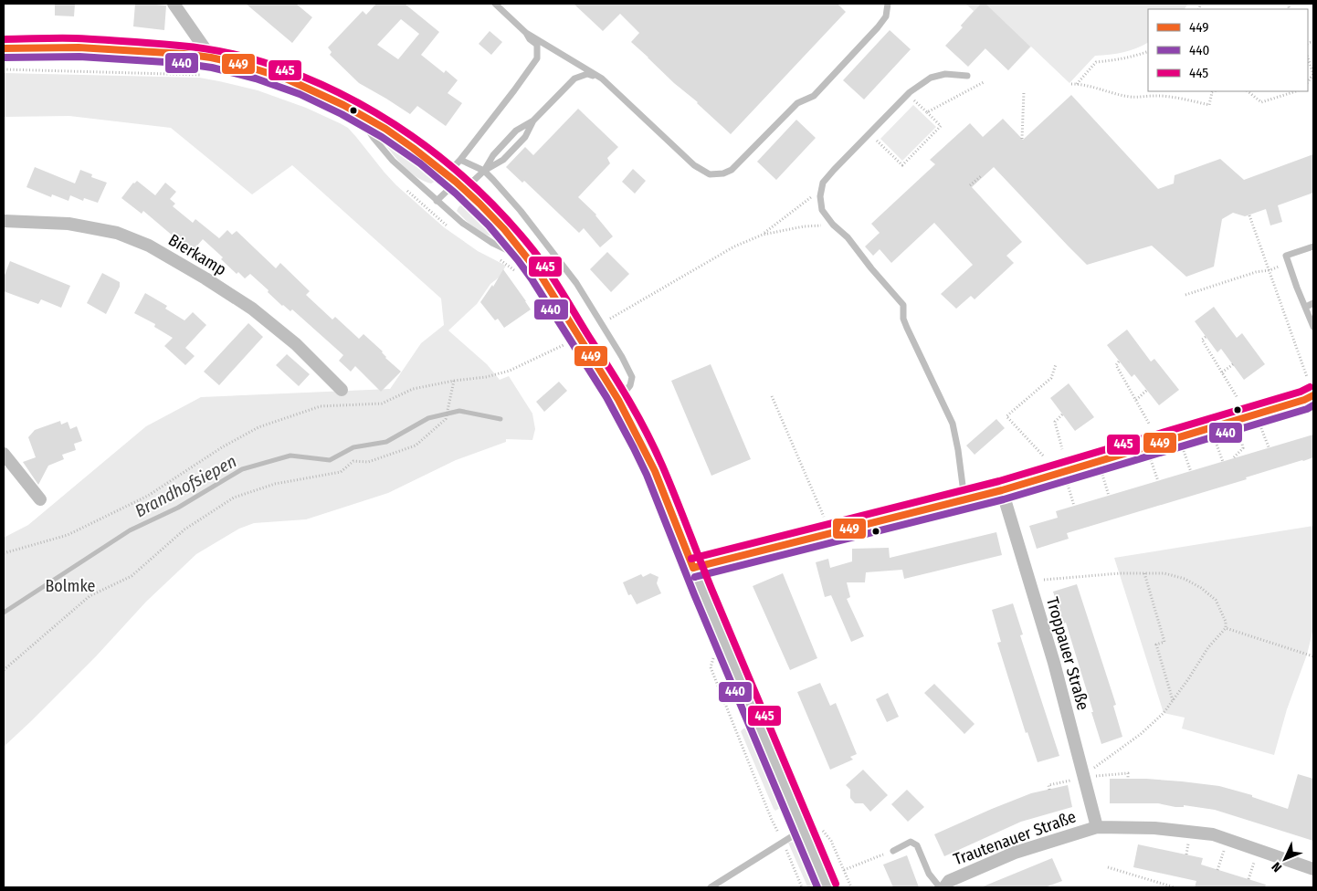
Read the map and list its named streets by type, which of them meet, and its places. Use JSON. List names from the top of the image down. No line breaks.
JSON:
{"streets":{"street":["Bierkamp","Troppauer Straße","Trautenauer Straße"]},"crossings":[["Troppauer Straße","Trautenauer Straße"]],"water":["Brandhofsiepen"],"parks":["Bolmke"],"lines":["transit line 445","transit line 449","transit line 440"],"legend":["449","440","445"],"north":"bottom left"}
